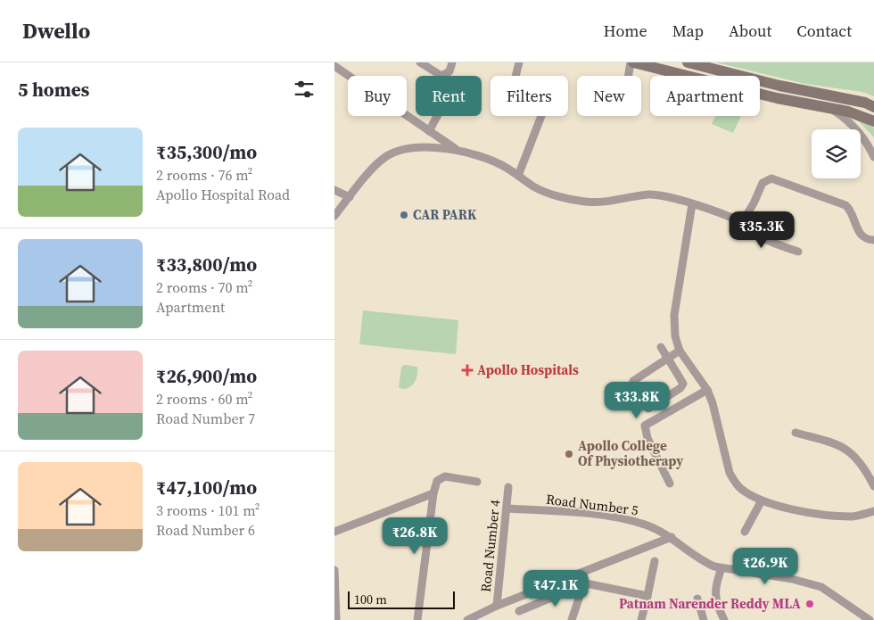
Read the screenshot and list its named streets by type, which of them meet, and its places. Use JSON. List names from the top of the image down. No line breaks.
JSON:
{"streets":{"street":["Road Number 5","Road Number 4"]},"crossings":[["Road Number 5","Road Number 4"]],"places":{"other":["CAR PARK","Apollo College Of Physiotherapy","Patnam Narender Reddy MLA"],"health":["Apollo Hospitals"]},"scale_bar":"100 m","page":{"header":"Dwello","nav":["Home","Map","About","Contact"],"heading":"5 homes","chip":["Buy","Rent","Filters","New","Apartment"],"list":[{"name":"₹35,300/mo","note":"2 rooms · 76 m² · Apollo Hospital Road"},{"name":"₹33,800/mo","note":"2 rooms · 70 m² · Apartment"},{"name":"₹26,900/mo","note":"2 rooms · 60 m² · Road Number 7"},{"name":"₹47,100/mo","note":"3 rooms · 101 m² · Road Number 6"}],"price":["₹35.3K","₹33.8K","₹26.8K","₹26.9K","₹47.1K"],"scale":"100 m"}}
